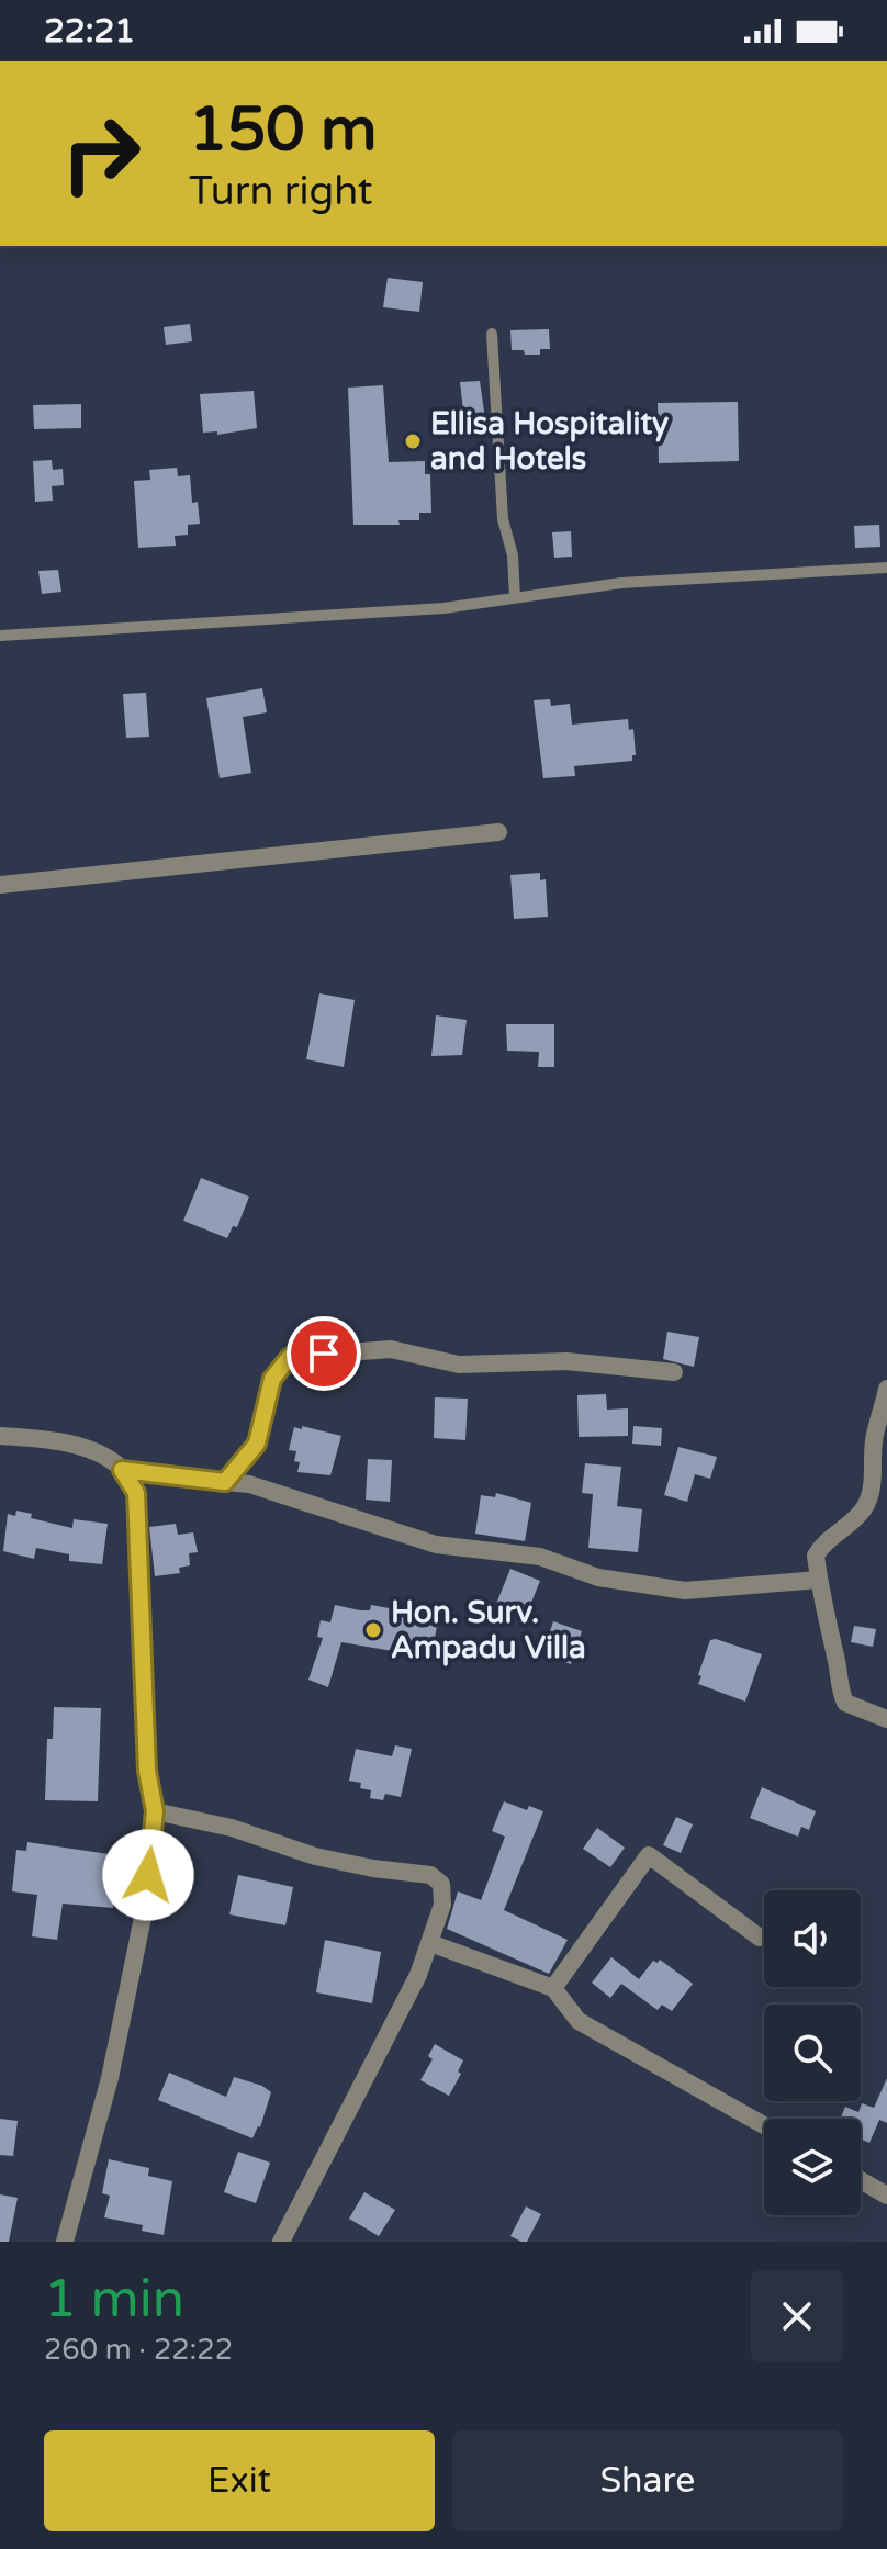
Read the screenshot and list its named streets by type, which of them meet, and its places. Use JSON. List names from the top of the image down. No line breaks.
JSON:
{"places":["Ellisa Hospitality and Hotels","Hon. Surv. Ampadu Villa"],"page":{"status":"22:21","turn":["150 m","Turn right"],"heading":["1 min","260 m · 22:22"],"buttons":["Exit","Share"]}}
